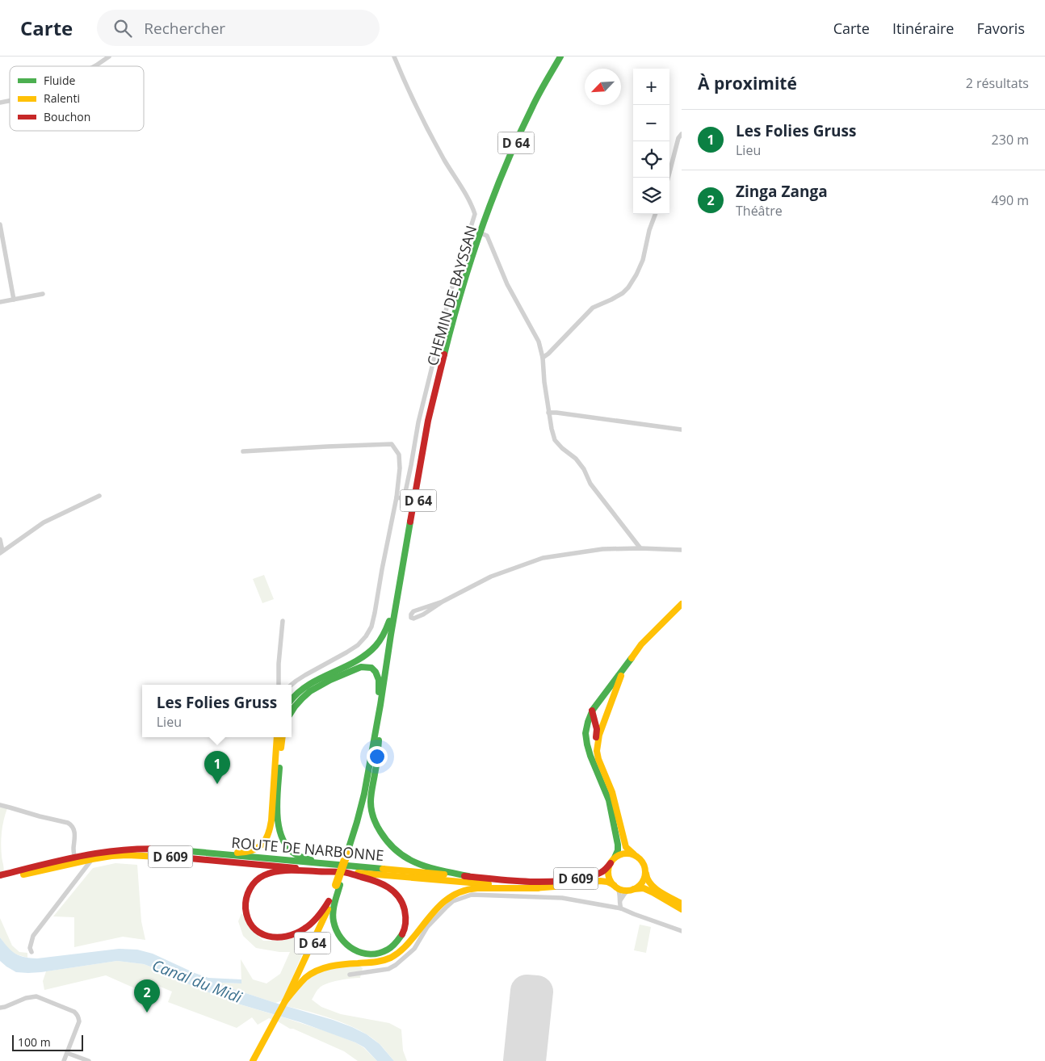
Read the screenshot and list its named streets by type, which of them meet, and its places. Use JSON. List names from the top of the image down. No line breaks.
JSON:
{"streets":{"main road":["D 64","ROUTE DE NARBONNE","D 609"],"street":["CHEMIN DE BAYSSAN"]},"water":["Canal du Midi"],"legend":["Fluide","Ralenti","Bouchon"],"scale_bar":"100 m","north":"bottom left","page":{"header":"Carte","search":"Rechercher","nav":["Carte","Itinéraire","Favoris"],"heading":["À proximité","2 résultats"],"map_buttons":["+","−"],"list":[{"mark":"1","name":"Les Folies Gruss","note":"Lieu","value":"230 m"},{"mark":"2","name":"Zinga Zanga","note":"Théâtre","value":"490 m"}],"popup":["Les Folies Gruss","Lieu"],"pins":["1","2"],"scale":"100 m"}}
